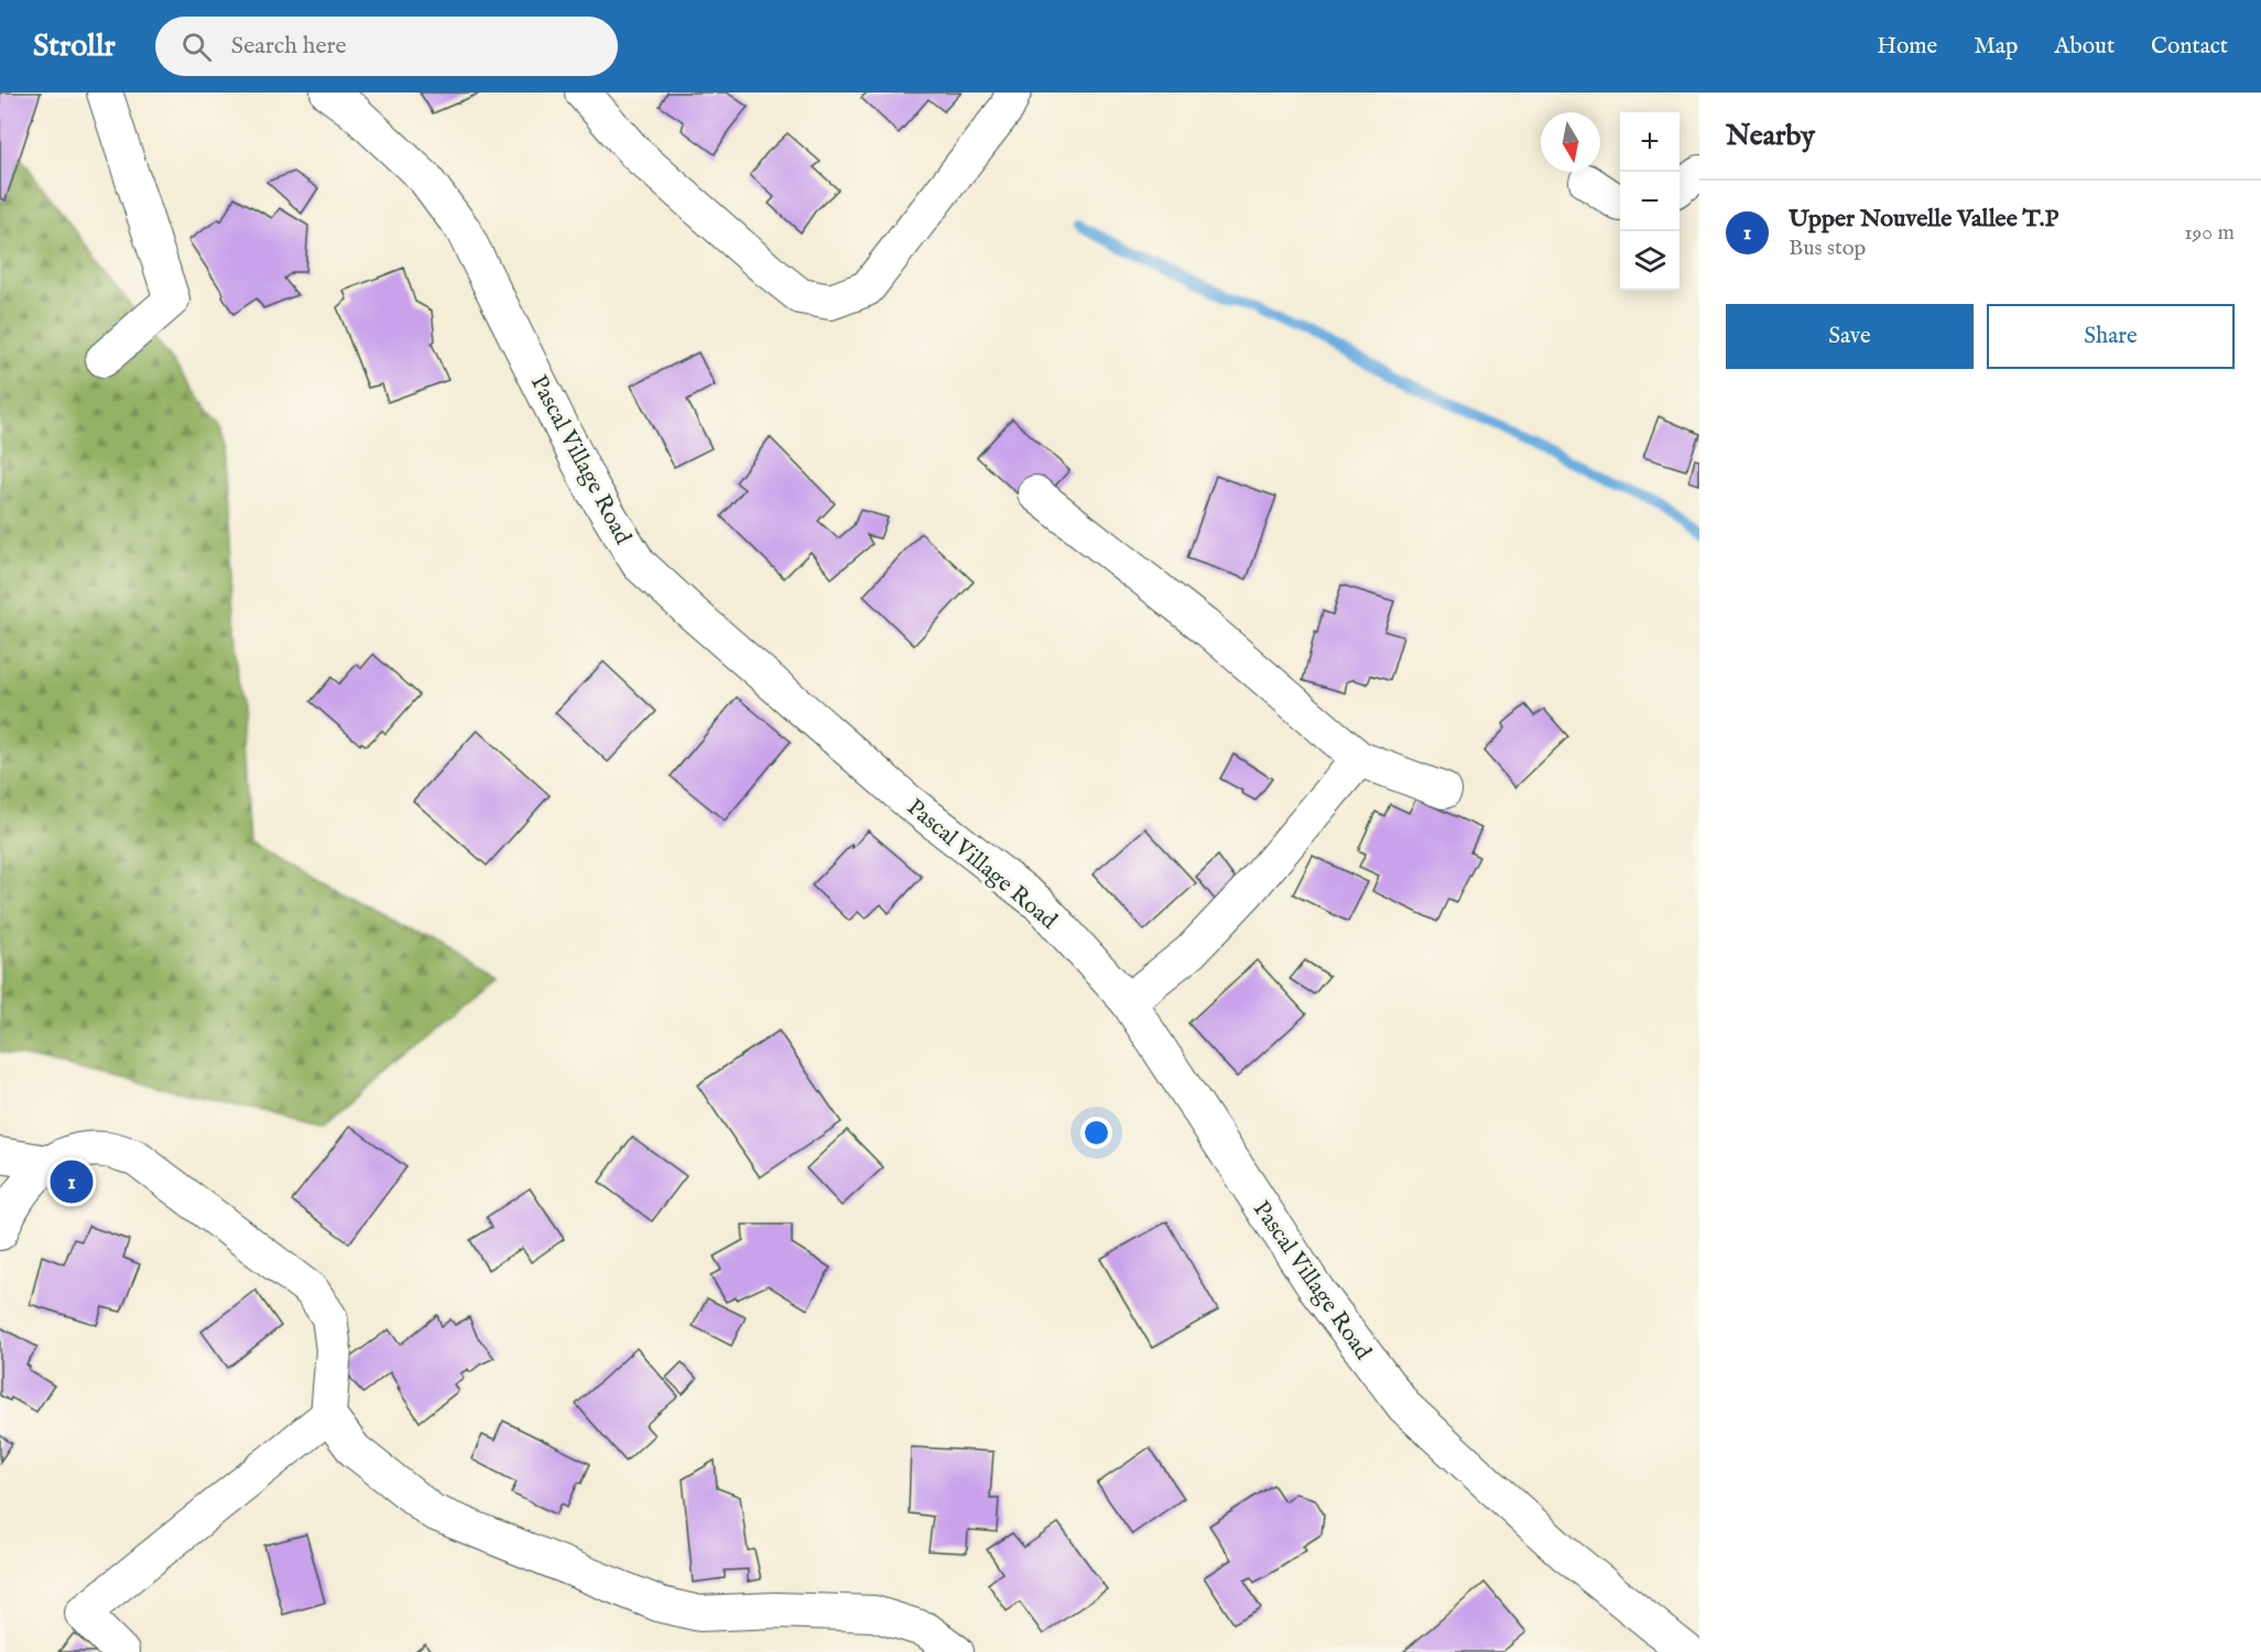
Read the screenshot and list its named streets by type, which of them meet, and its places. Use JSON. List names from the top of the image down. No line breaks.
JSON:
{"streets":{"street":["Pascal Village Road"]},"north":"bottom","page":{"header":"Strollr","search":"Search here","nav":["Home","Map","About","Contact"],"heading":"Nearby","map_buttons":["+","−"],"list":[{"mark":"1","name":"Upper Nouvelle Vallee T.P","note":"Bus stop","value":"190 m"}],"buttons":["Save","Share"],"pins":"1"}}
